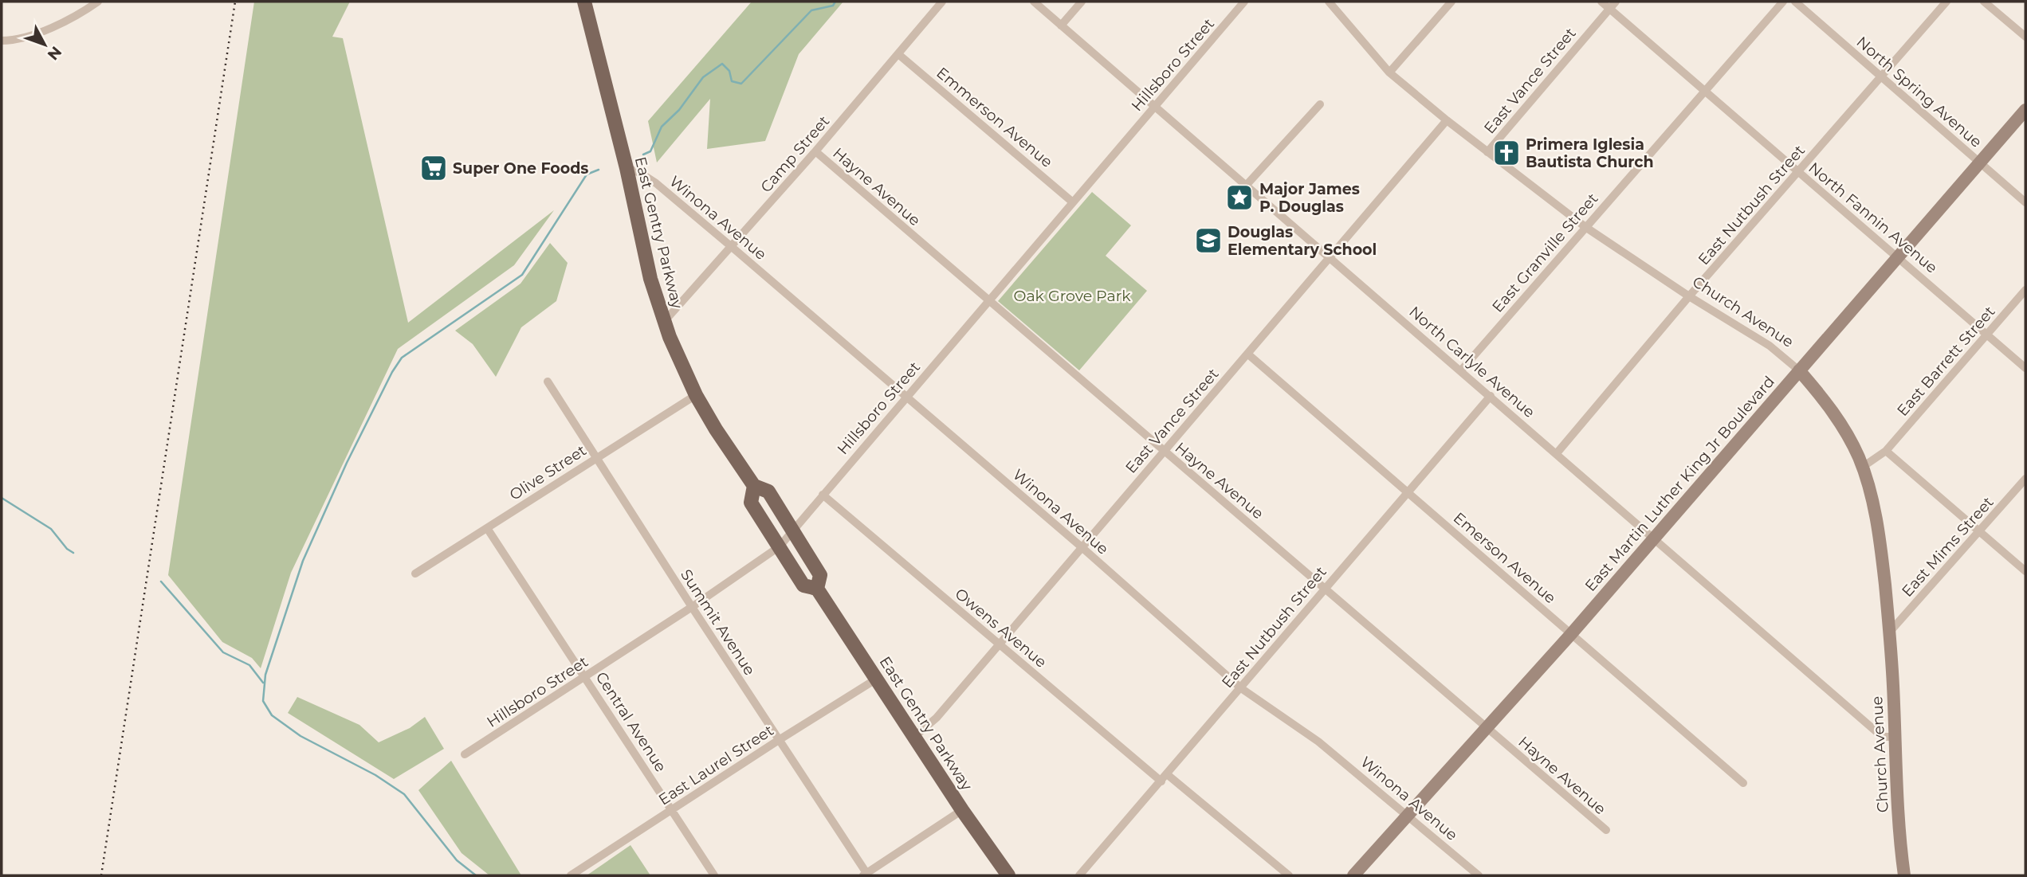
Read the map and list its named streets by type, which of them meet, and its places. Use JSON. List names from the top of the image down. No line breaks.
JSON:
{"streets":{"main road":["East Gentry Parkway","Church Avenue","East Martin Luther King Jr Boulevard"],"street":["Hillsboro Street","East Vance Street","North Spring Avenue","Emmerson Avenue","Camp Street","Hayne Avenue","East Nutbush Street","Winona Avenue","North Fannin Avenue","East Granville Street","East Barrett Street","North Carlyle Avenue","Olive Street","East Mims Street","Emerson Avenue","Summit Avenue","Owens Avenue","Central Avenue","East Laurel Street"]},"crossings":[["Hillsboro Street","Emmerson Avenue"],["Hillsboro Street","Hayne Avenue"],["Hillsboro Street","Winona Avenue"],["Hillsboro Street","East Gentry Parkway"],["Hillsboro Street","North Carlyle Avenue"],["Hillsboro Street","Summit Avenue"],["Hillsboro Street","Owens Avenue"],["Hillsboro Street","Central Avenue"],["East Vance Street","Hayne Avenue"],["East Vance Street","Winona Avenue"],["East Vance Street","North Fannin Avenue"],["East Vance Street","East Gentry Parkway"],["East Vance Street","Church Avenue"],["East Vance Street","North Carlyle Avenue"],["East Vance Street","Emerson Avenue"],["East Vance Street","Owens Avenue"],["North Spring Avenue","East Nutbush Street"],["North Spring Avenue","East Martin Luther King Jr Boulevard"],["Emmerson Avenue","Camp Street"],["Camp Street","Hayne Avenue"],["Camp Street","Winona Avenue"],["Camp Street","East Gentry Parkway"],["Hayne Avenue","East Nutbush Street"],["Hayne Avenue","East Martin Luther King Jr Boulevard"],["East Nutbush Street","Winona Avenue"],["East Nutbush Street","North Fannin Avenue"],["East Nutbush Street","Church Avenue"],["East Nutbush Street","North Carlyle Avenue"],["East Nutbush Street","Emerson Avenue"],["East Nutbush Street","Owens Avenue"],["Winona Avenue","East Gentry Parkway"],["Winona Avenue","East Martin Luther King Jr Boulevard"],["North Fannin Avenue","East Granville Street"],["North Fannin Avenue","East Barrett Street"],["North Fannin Avenue","East Martin Luther King Jr Boulevard"],["East Gentry Parkway","Olive Street"],["East Gentry Parkway","East Laurel Street"],["East Granville Street","Church Avenue"],["East Granville Street","North Carlyle Avenue"],["Church Avenue","East Barrett Street"],["Church Avenue","North Carlyle Avenue"],["Church Avenue","East Martin Luther King Jr Boulevard"],["Church Avenue","East Mims Street"],["North Carlyle Avenue","East Martin Luther King Jr Boulevard"],["Olive Street","Summit Avenue"],["Olive Street","Central Avenue"],["East Martin Luther King Jr Boulevard","Emerson Avenue"],["Summit Avenue","East Laurel Street"],["Central Avenue","East Laurel Street"]],"parks":["Oak Grove Park"],"places":{"church":["Primera Iglesia Bautista Church"],"supermarket":["Super One Foods"],"place":["Major James P. Douglas"],"school or university":["Douglas Elementary School"]},"north":"bottom right"}
